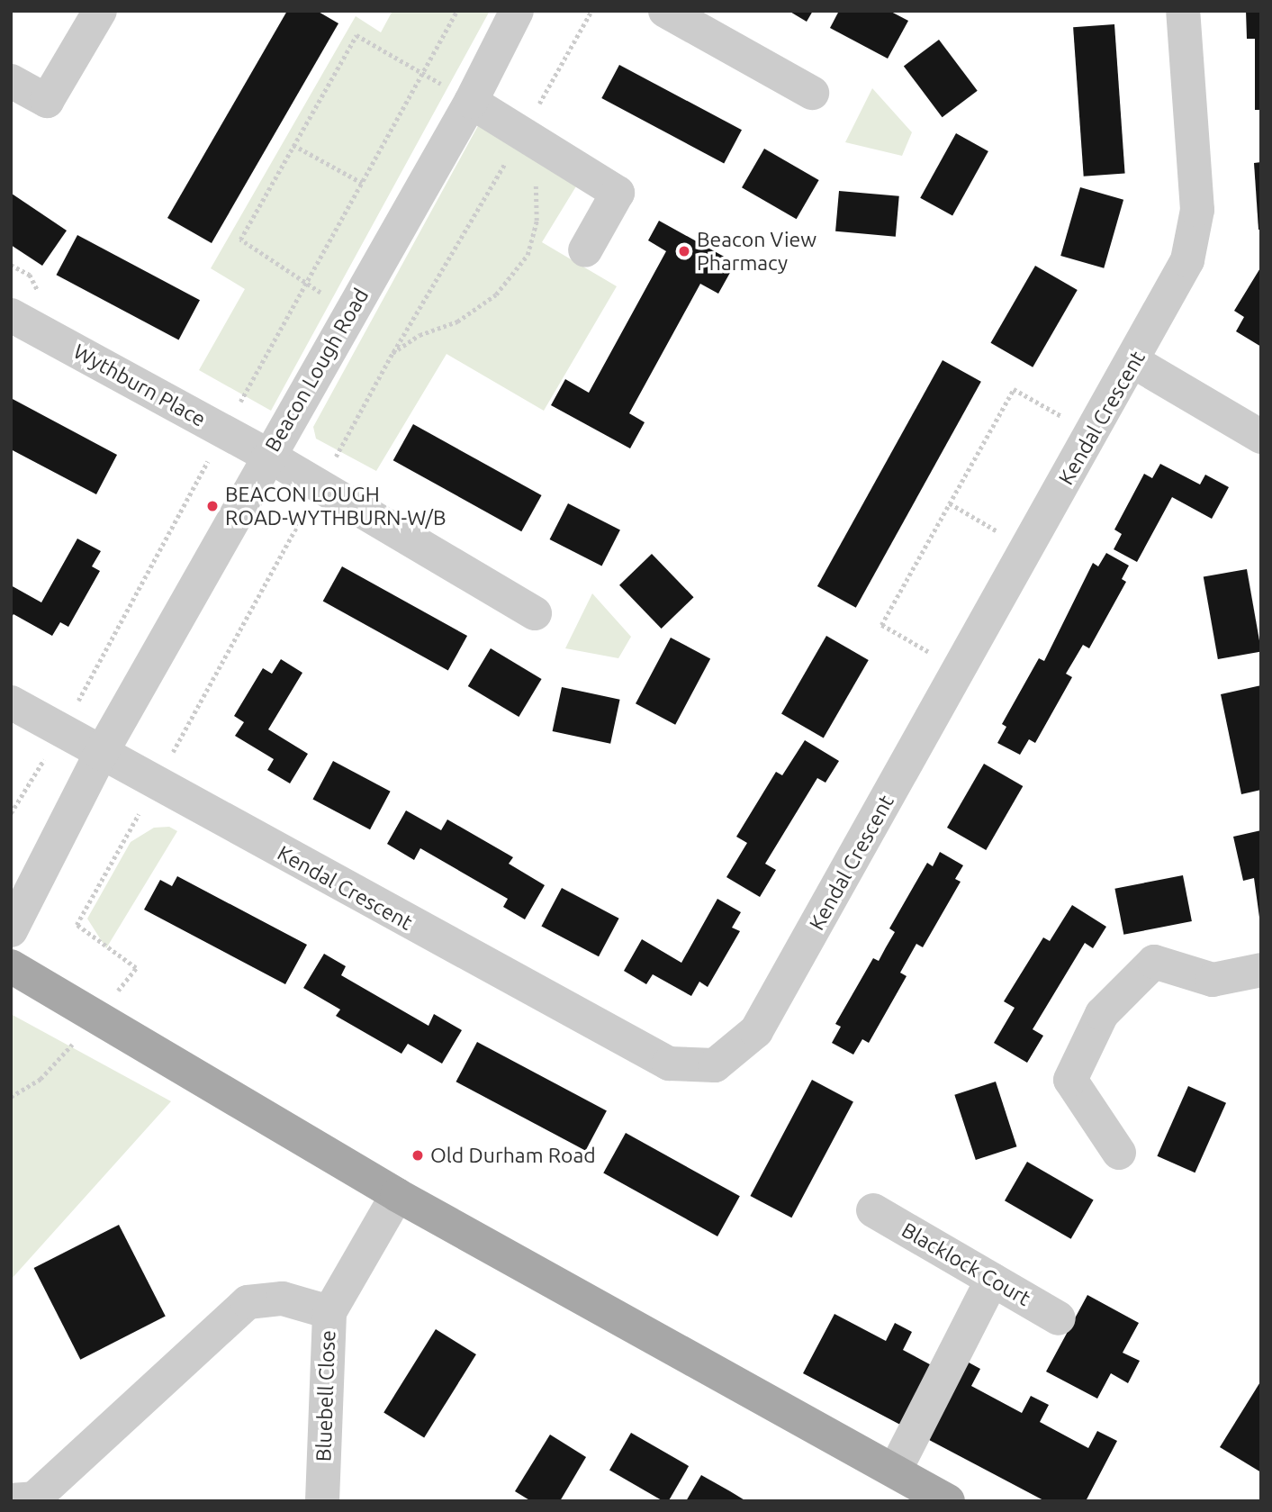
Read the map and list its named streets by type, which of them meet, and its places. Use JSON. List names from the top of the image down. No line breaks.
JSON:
{"streets":{"street":["Beacon Lough Road","Wythburn Place","Kendal Crescent","Blacklock Court","Bluebell Close"]},"crossings":[["Beacon Lough Road","Wythburn Place"],["Beacon Lough Road","Kendal Crescent"]],"places":["Beacon View Pharmacy","BEACON LOUGH ROAD-WYTHBURN-W/B","Old Durham Road"]}
